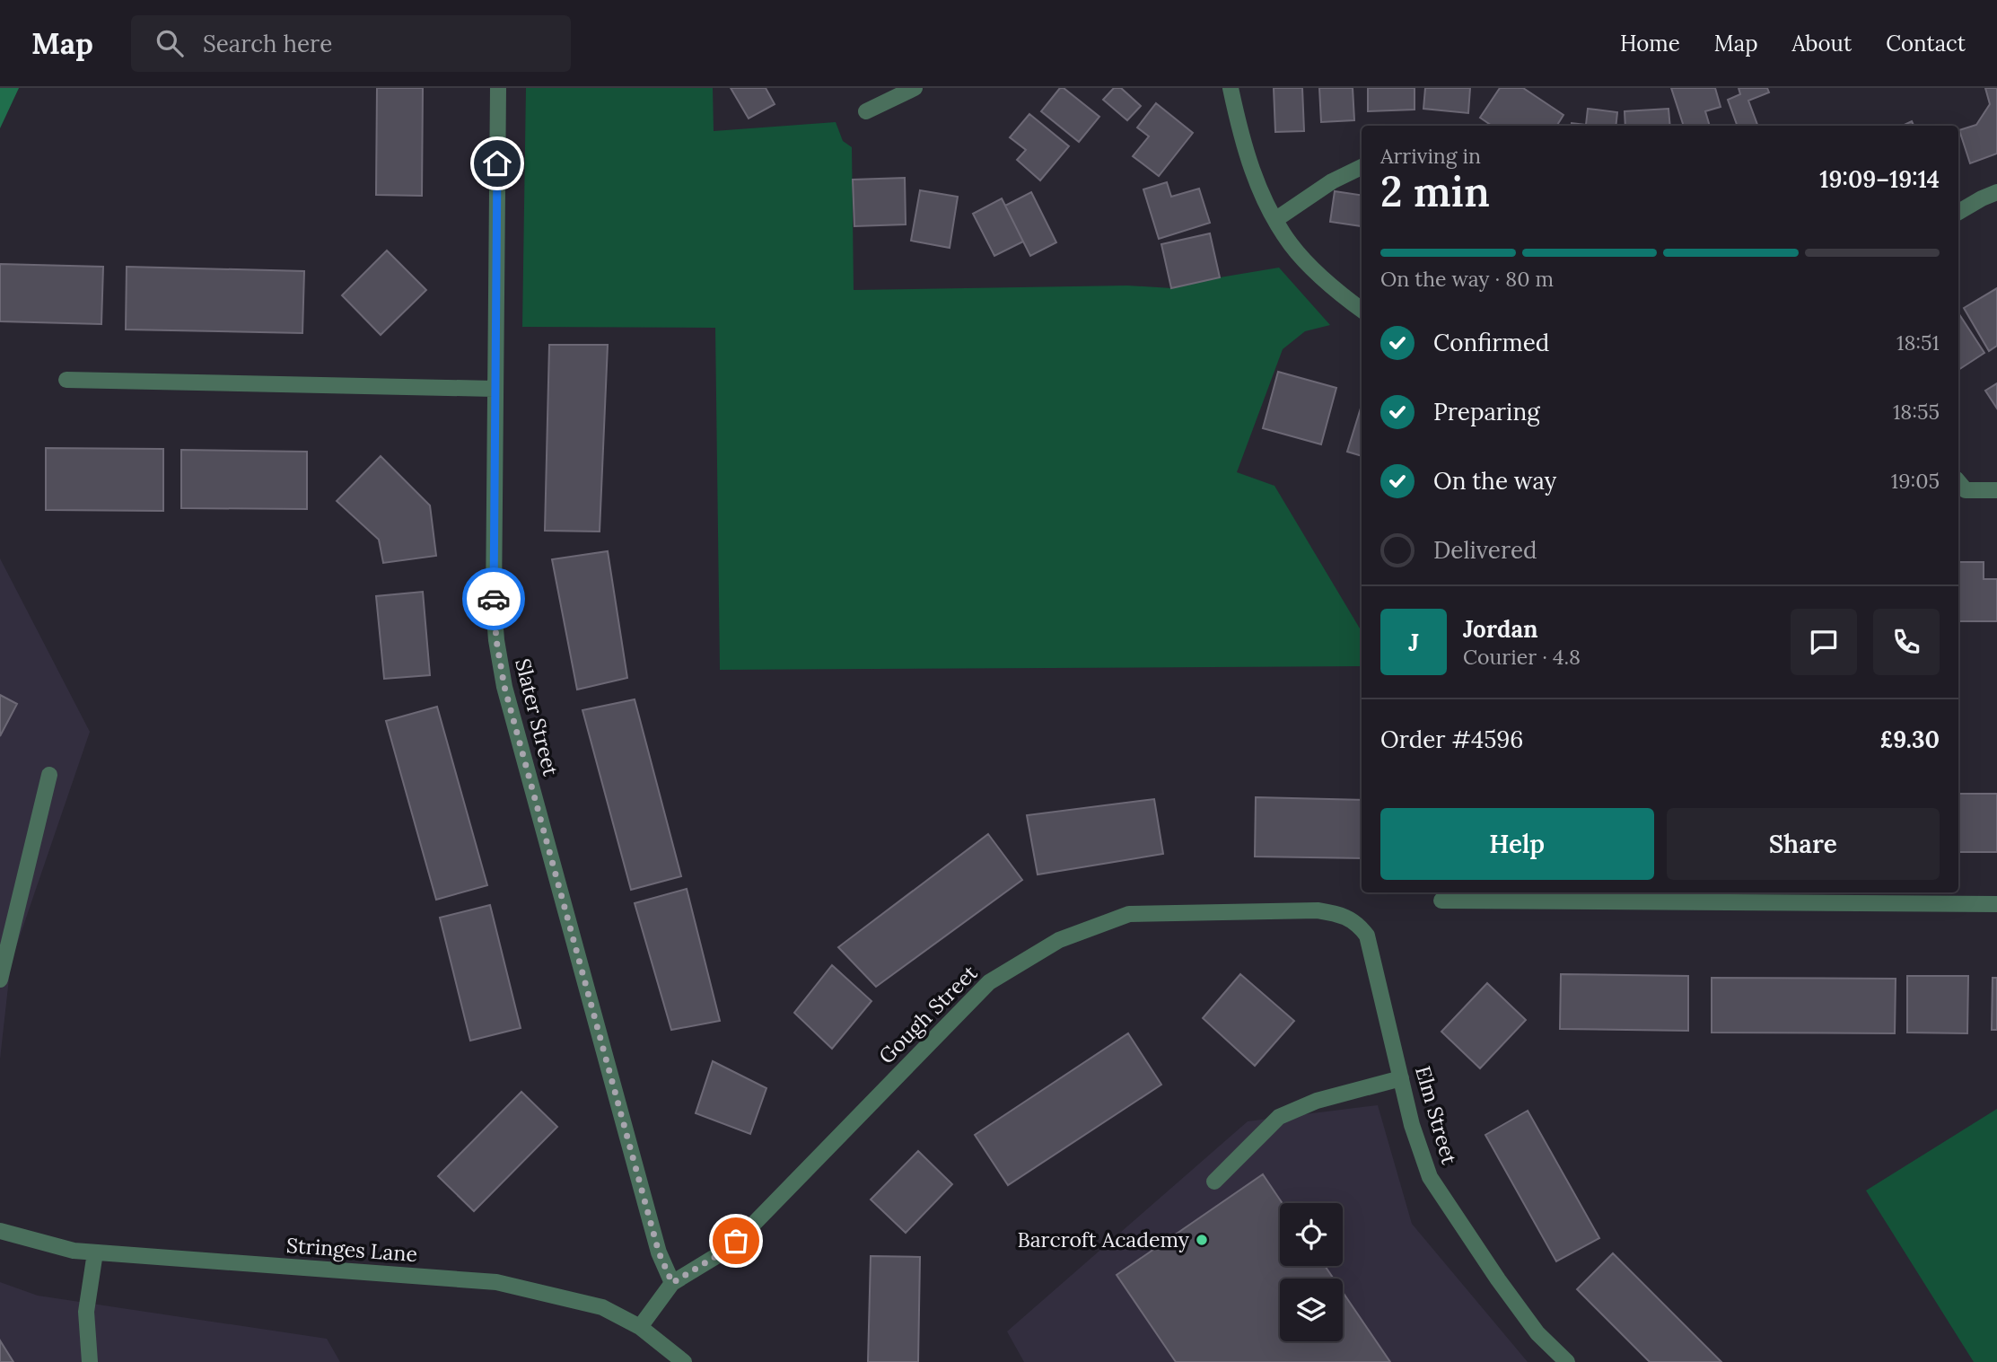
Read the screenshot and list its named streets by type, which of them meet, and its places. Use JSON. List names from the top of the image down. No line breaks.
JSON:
{"streets":{"street":["Slater Street","Gough Street","Elm Street","Stringes Lane"]},"crossings":[["Slater Street","Gough Street"],["Gough Street","Elm Street"]],"places":["Barcroft Academy"],"page":{"header":"Map","search":"Search here","nav":["Home","Map","About","Contact"],"heading":["2 min","Arriving in","19:09–19:14"],"panel":["Jordan","Courier · 4.8","Order #4596","£9.30"],"bar":"On the way · 80 m","list":[["Confirmed","18:51"],["Preparing","18:55"],["On the way","19:05"],"Delivered"],"round":"J","buttons":["Help","Share"]}}
